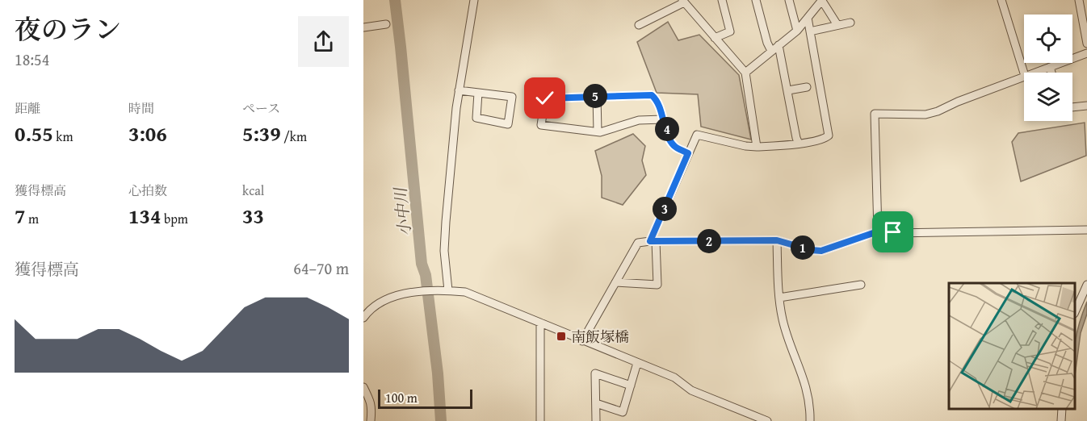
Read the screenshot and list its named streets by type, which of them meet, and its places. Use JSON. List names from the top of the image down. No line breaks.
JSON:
{"water":["小中川"],"places":{"transit":["南飯塚橋"]},"scale_bar":"100 m","page":{"heading":["夜のラン","18:54"],"stats":[["距離","0.55 km"],["時間","3:06"],["ペース","5:39 /km"],["獲得標高","7 m"],["心拍数","134 bpm"],["kcal","33"]],"pins":["5","4","3","2","1"],"chart":["獲得標高","64–70 m"],"scale":"100 m"}}
